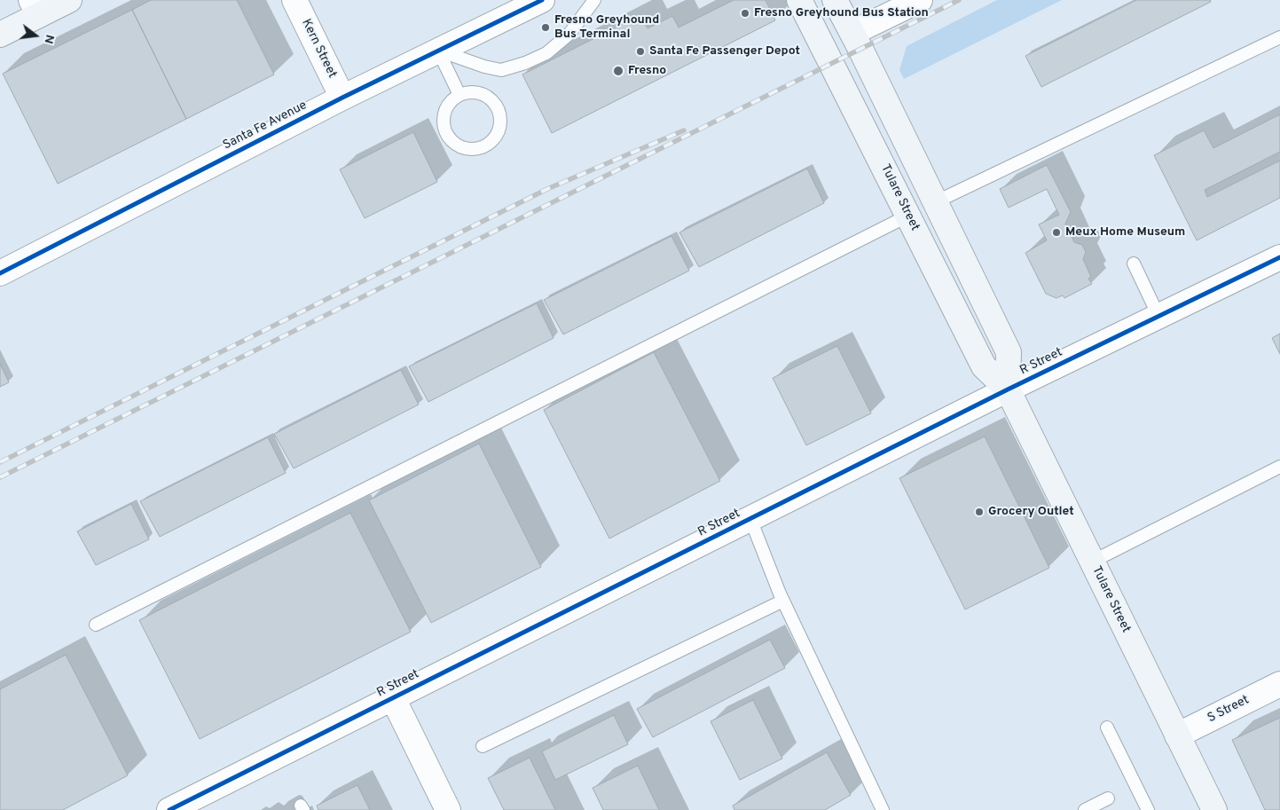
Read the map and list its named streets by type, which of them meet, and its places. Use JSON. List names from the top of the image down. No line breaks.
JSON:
{"streets":{"main road":["Tulare Street"],"street":["Kern Street","Santa Fe Avenue","R Street","S Street"]},"crossings":[["Kern Street","Santa Fe Avenue"],["Tulare Street","R Street"],["Tulare Street","S Street"]],"places":["Fresno Greyhound Bus Station","Fresno Greyhound Bus Terminal","Santa Fe Passenger Depot","Fresno","Meux Home Museum","Grocery Outlet"],"north":"right"}
